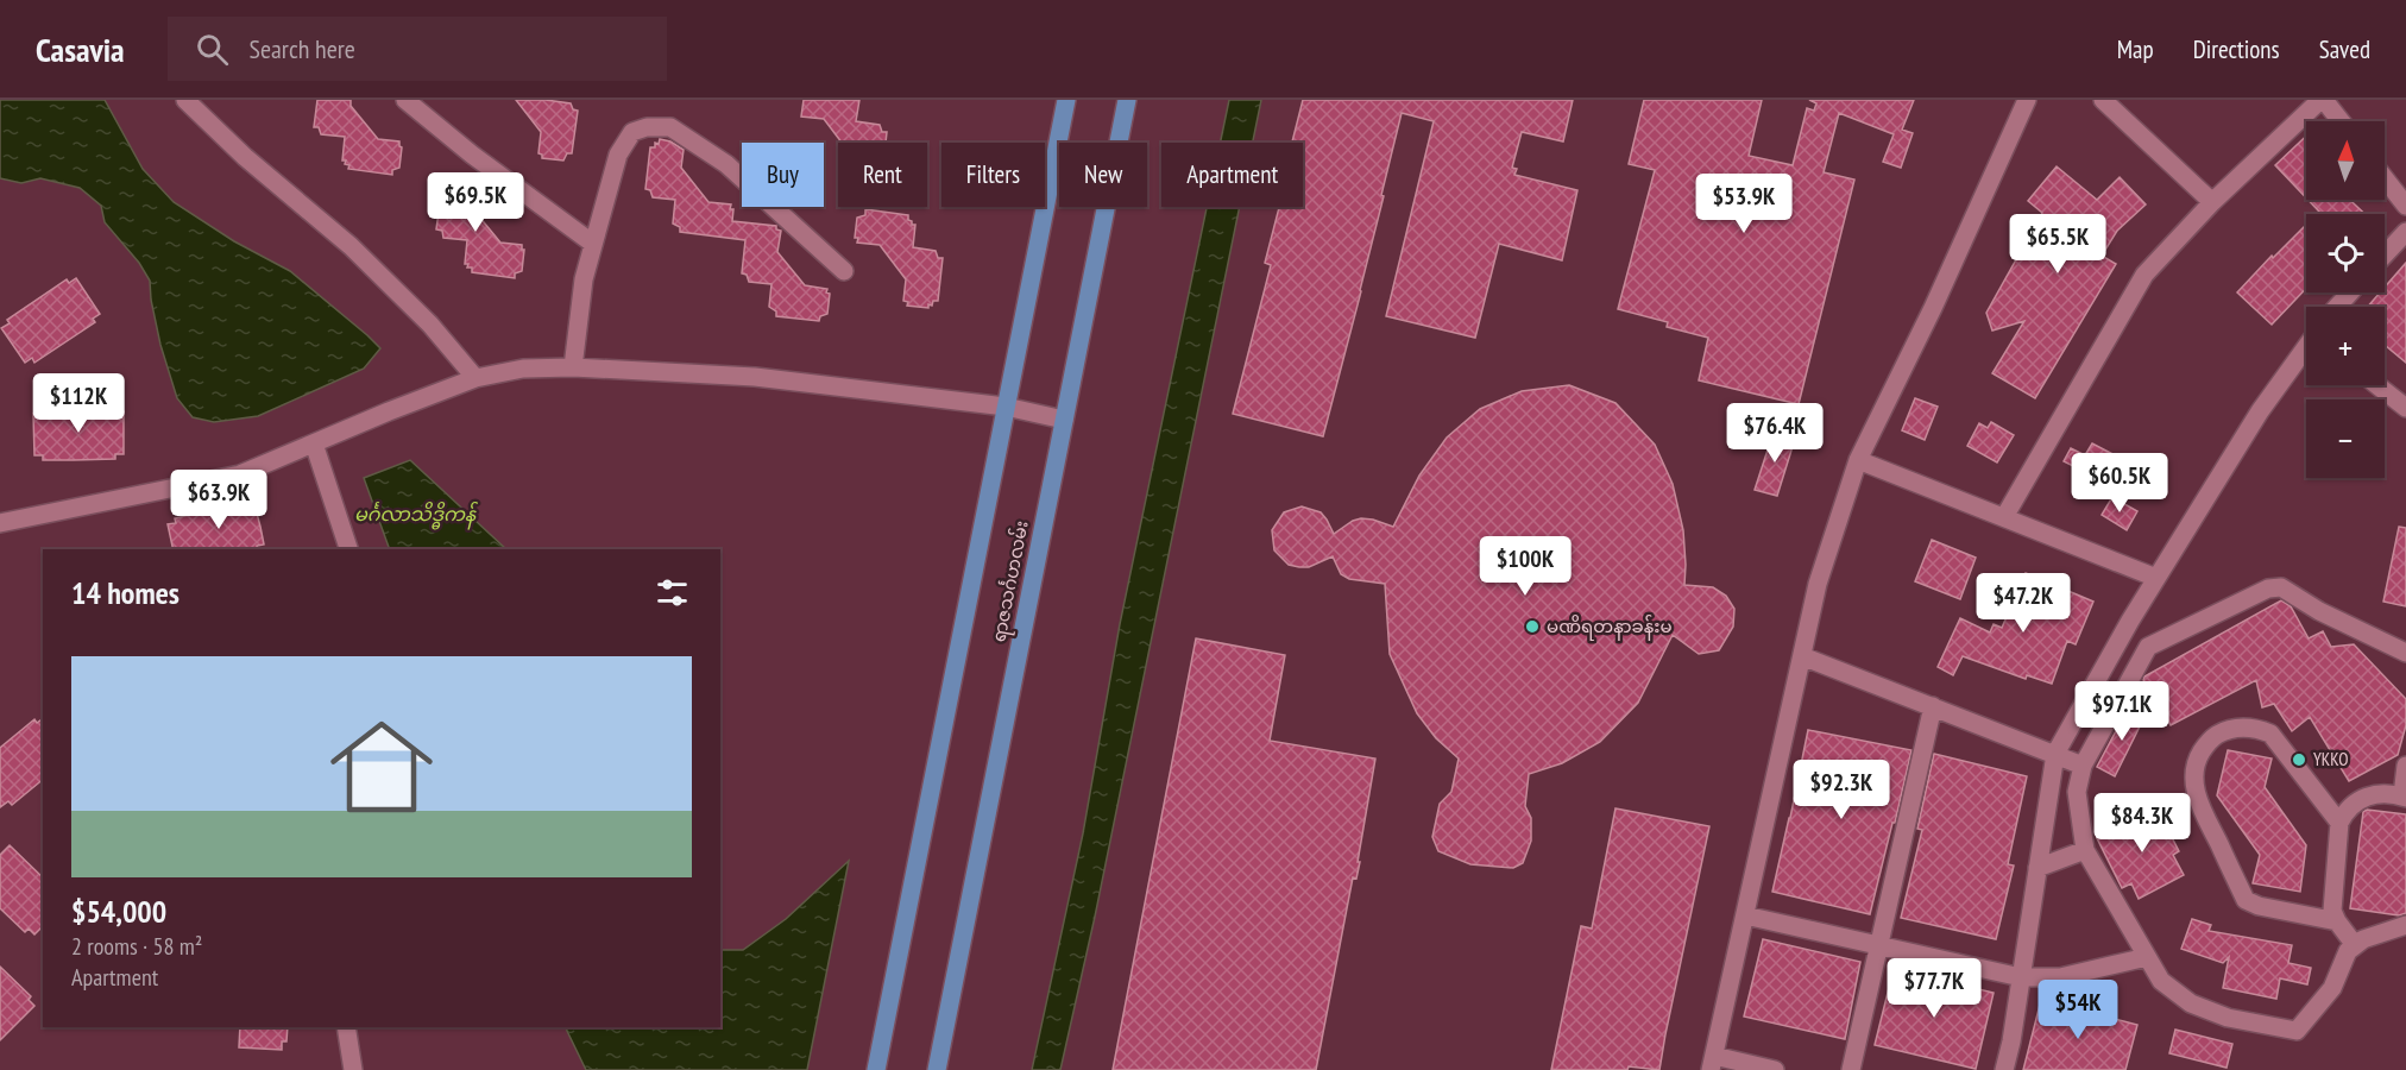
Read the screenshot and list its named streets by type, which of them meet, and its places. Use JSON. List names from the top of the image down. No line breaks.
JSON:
{"streets":{"main road":["ရာဇသင်္ဂဟလမ်း"]},"water":["မင်္ဂလာသိဒ္ဓိကန်"],"places":["မဏိရတနာခန်းမ","YKKO"],"north":"top","page":{"header":"Casavia","search":"Search here","nav":["Map","Directions","Saved"],"map_buttons":["+","−"],"chip":["Buy","Rent","Filters","New","Apartment"],"price":["$69.5K","$53.9K","$65.5K","$112K","$76.4K","$60.5K","$63.9K","$100K","$47.2K","$97.1K","$92.3K","$84.3K","$77.7K","$54K"],"heading":"14 homes","list":[{"name":"$54,000","note":"2 rooms · 58 m² · Apartment"}]}}
